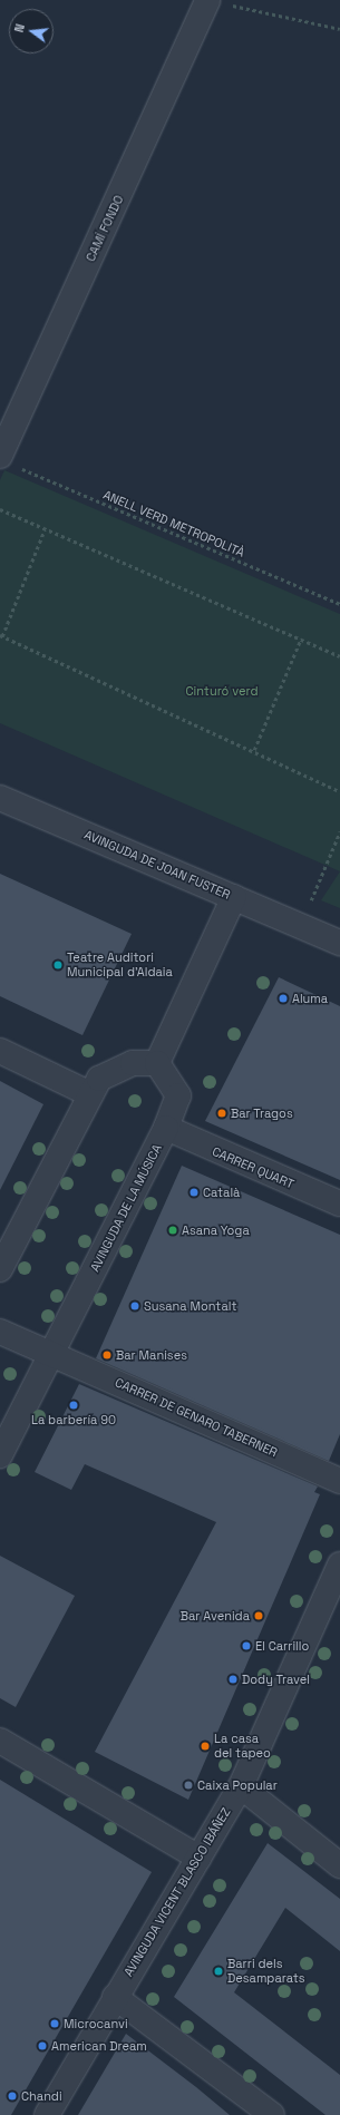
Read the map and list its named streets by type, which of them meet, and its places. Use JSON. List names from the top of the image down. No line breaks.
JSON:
{"streets":{"street":["CAMÍ FONDO","AVINGUDA DE JOAN FUSTER","CARRER QUART","AVINGUDA DE LA MÚSICA","CARRER DE GENARO TABERNER","AVINGUDA VICENT BLASCO IBÁÑEZ"],"path":["ANELL VERD METROPOLITÀ"]},"crossings":[["CAMÍ FONDO","ANELL VERD METROPOLITÀ"],["CARRER QUART","AVINGUDA DE LA MÚSICA"],["AVINGUDA DE LA MÚSICA","CARRER DE GENARO TABERNER"]],"parks":["Cinturó verd"],"places":["Teatre Auditori Municipal d'Aldaia","Aluma","Bar Tragos","Català","Asana Yoga","Susana Montalt","Bar Manises","La barbería 90","Bar Avenida","El Carrillo","Dody Travel","La casa del tapeo","Caixa Popular","Barri dels Desamparats","Microcanvi","American Dream","Chandi"],"north":"left"}
